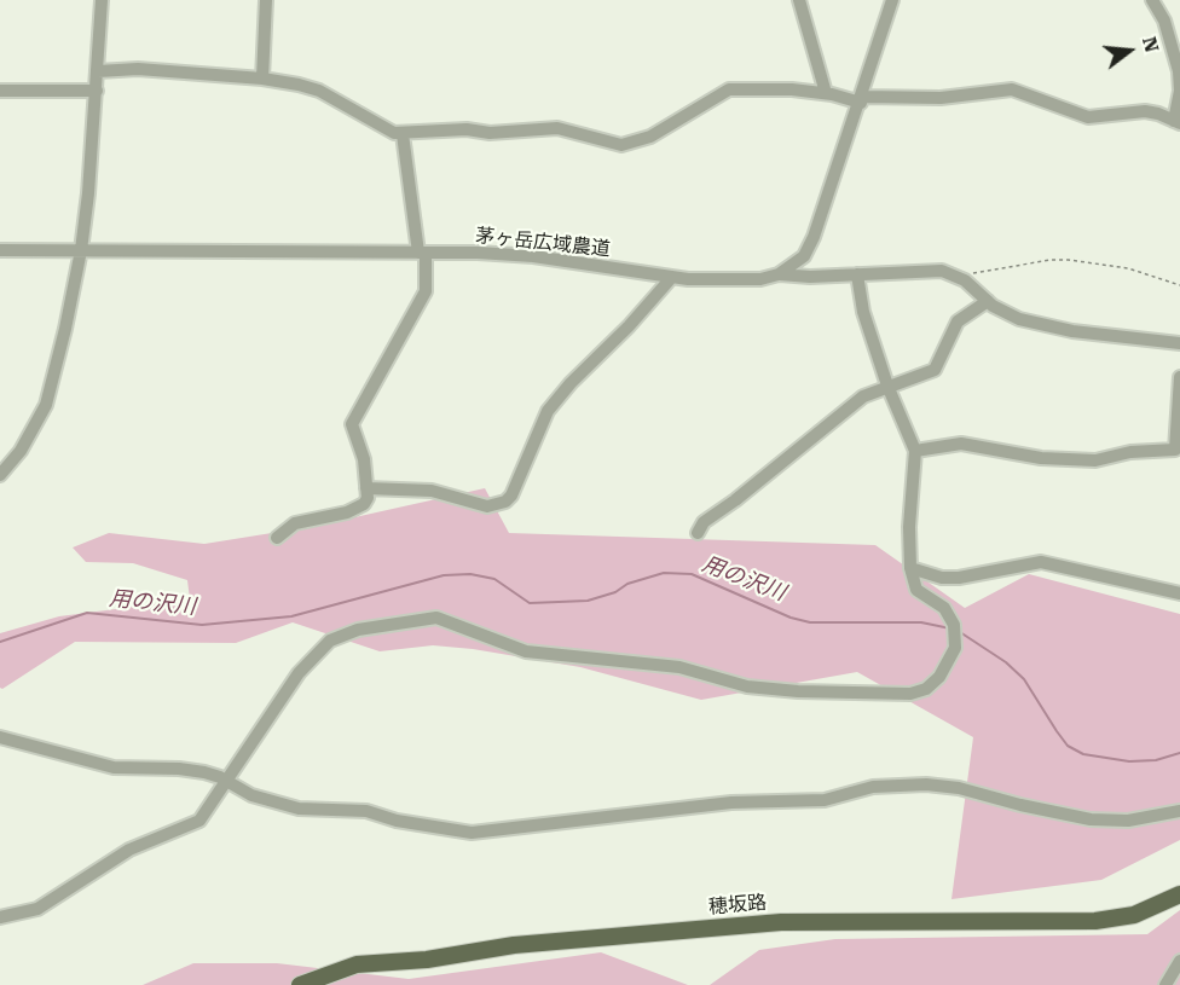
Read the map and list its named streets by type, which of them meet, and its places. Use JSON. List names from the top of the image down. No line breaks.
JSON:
{"streets":{"main road":["穂坂路"],"street":["茅ヶ岳広域農道"]},"water":["用の沢川"],"north":"right"}
